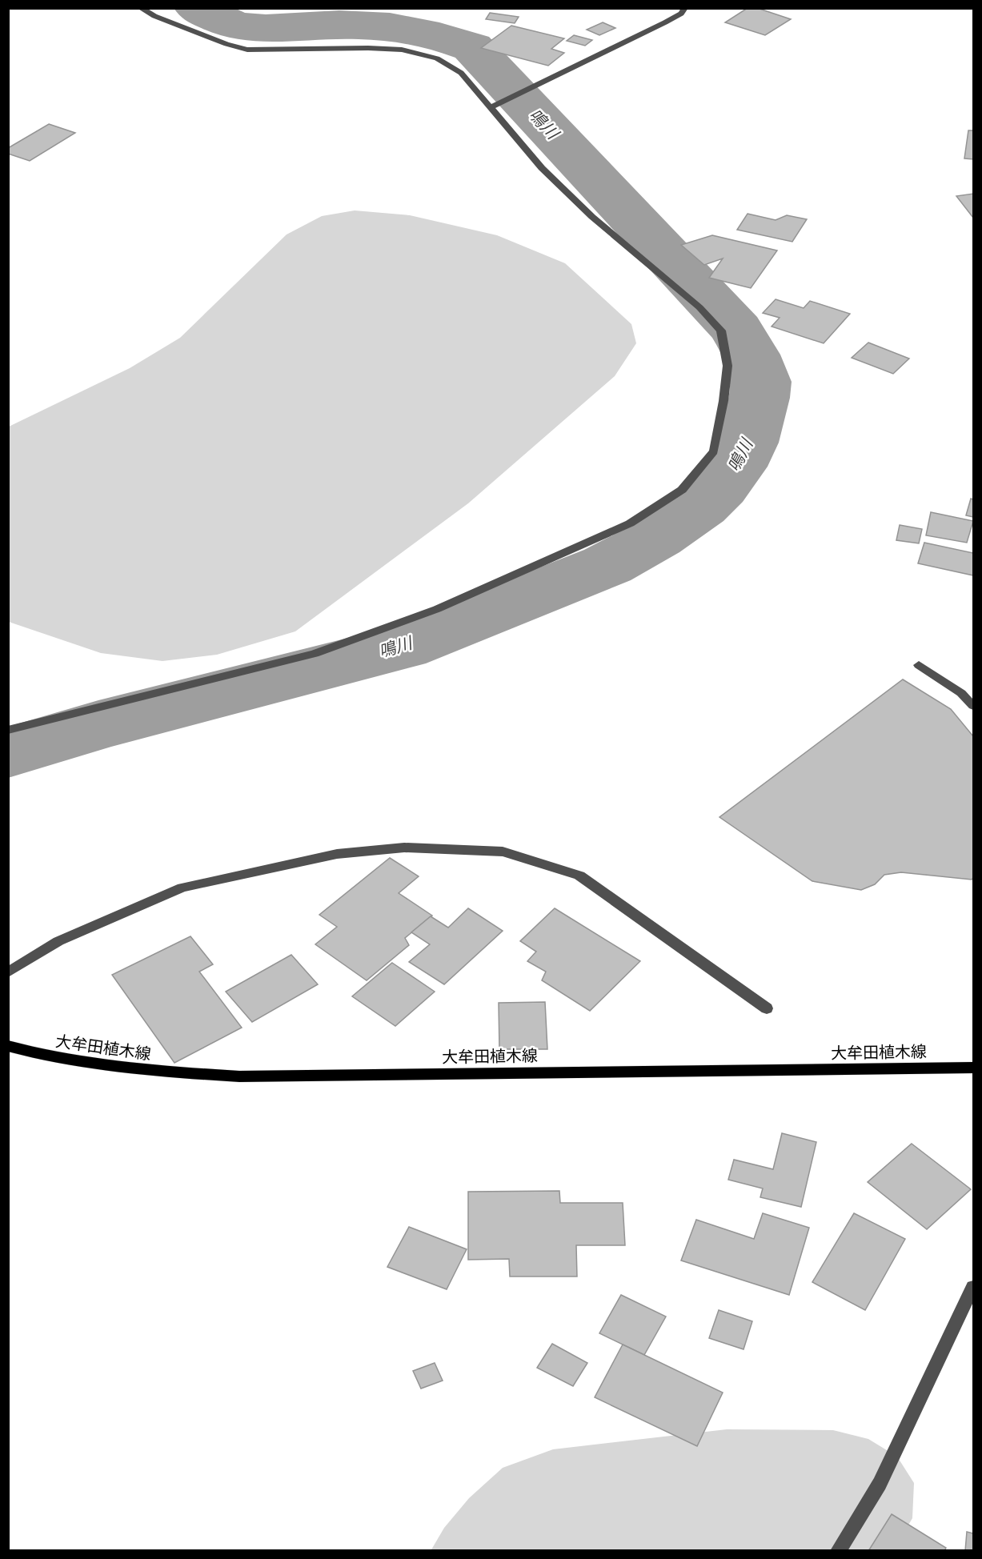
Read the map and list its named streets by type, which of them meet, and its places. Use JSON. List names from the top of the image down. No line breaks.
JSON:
{"streets":{"main road":["大牟田植木線"]},"water":["鳴川"]}
